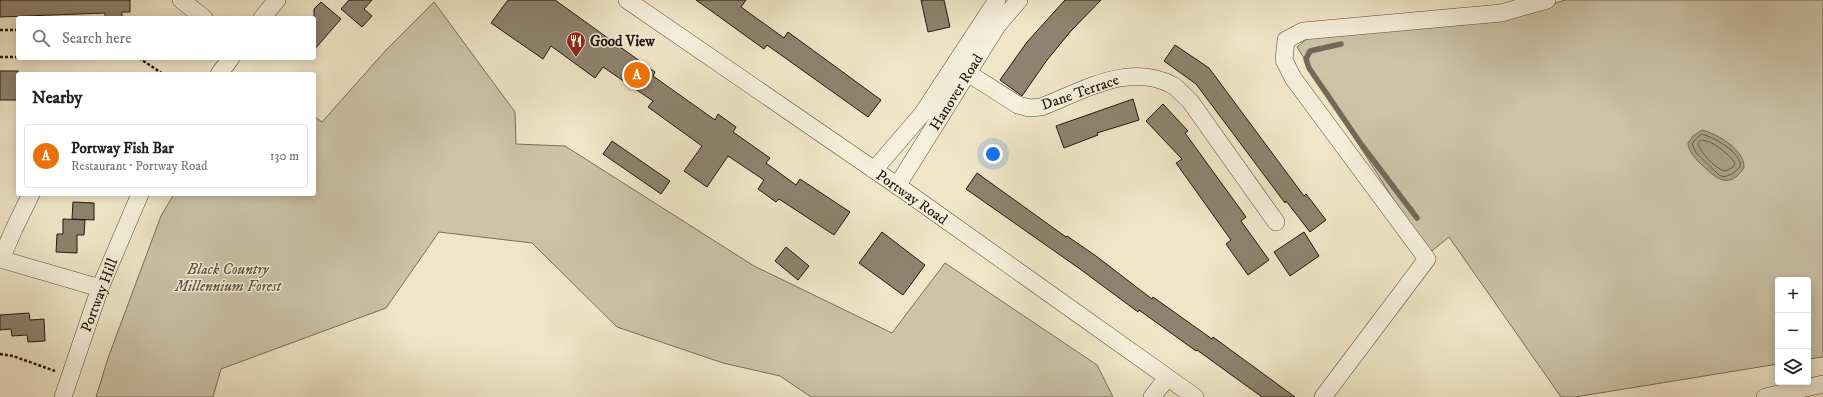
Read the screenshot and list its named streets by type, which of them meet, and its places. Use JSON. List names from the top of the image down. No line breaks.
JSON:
{"streets":{"street":["Hanover Road","Dane Terrace","Portway Road","Portway Hill"]},"crossings":[["Hanover Road","Dane Terrace"],["Hanover Road","Portway Road"]],"parks":["Black Country Millennium Forest"],"places":{"restaurant":["Good View"]},"page":{"search":"Search here","pins":"A","heading":"Nearby","list":[{"mark":"A","name":"Portway Fish Bar","note":"Restaurant · Portway Road","value":"130 m"}],"map_buttons":["+","−"]}}
